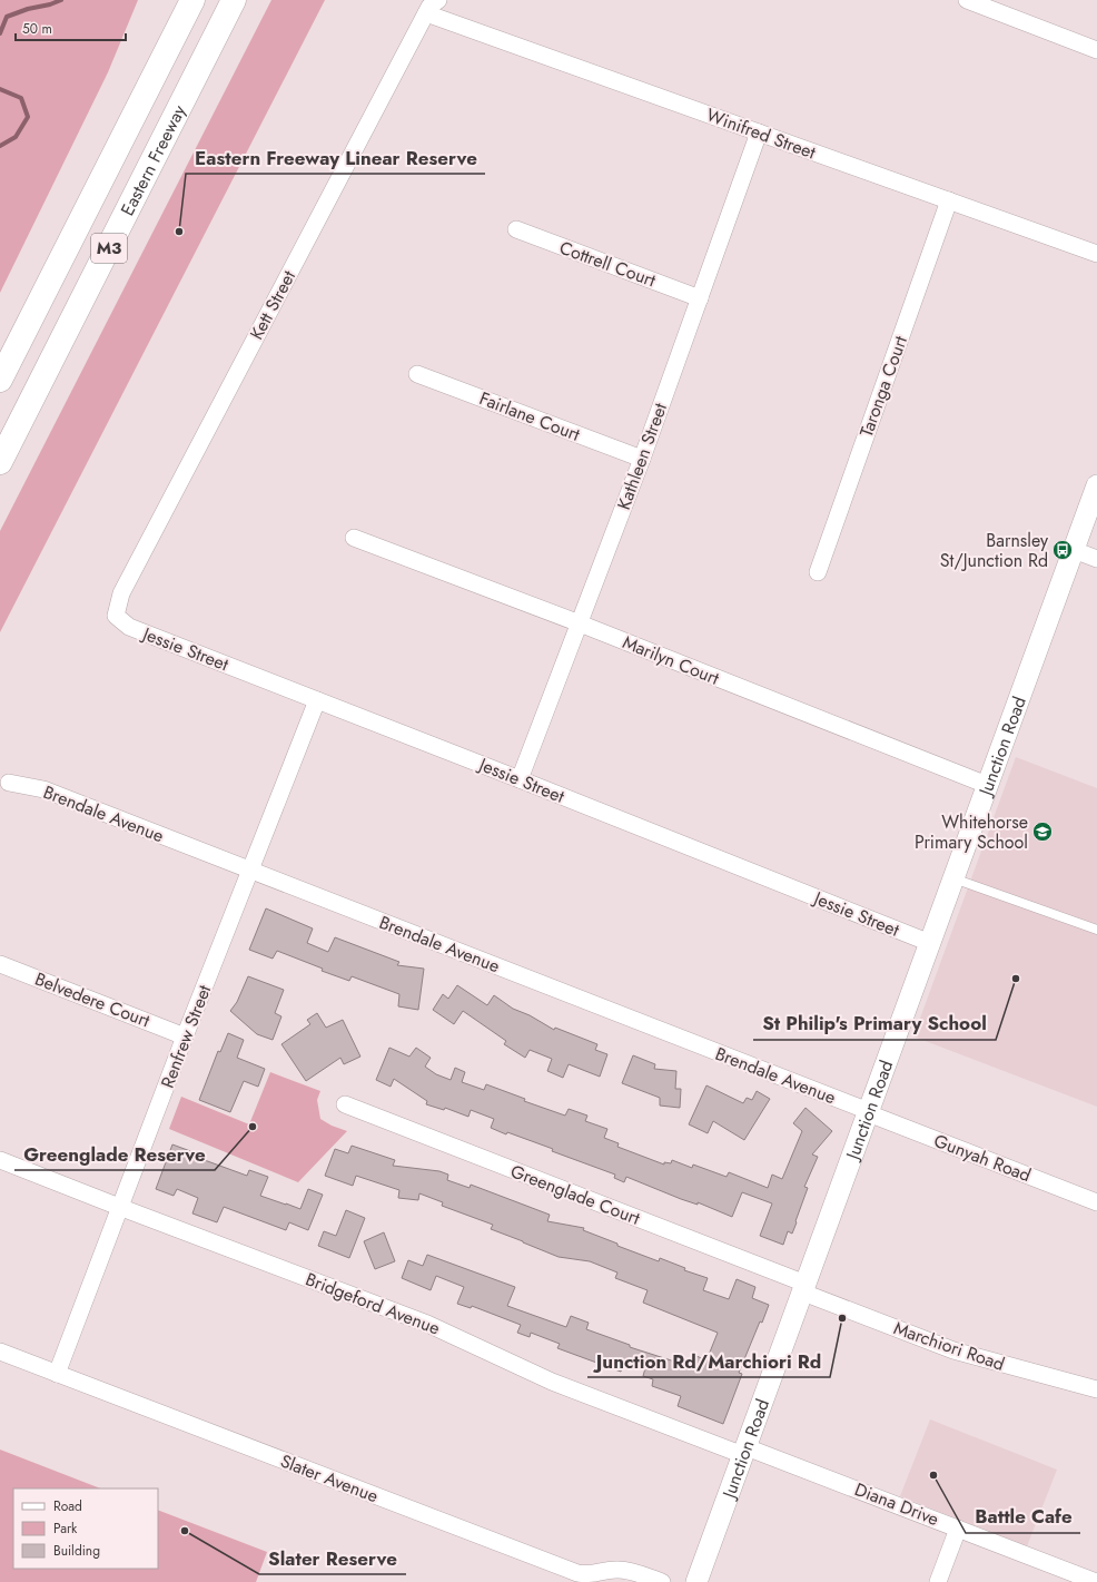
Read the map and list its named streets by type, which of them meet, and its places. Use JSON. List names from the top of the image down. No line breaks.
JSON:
{"streets":{"highway":["Eastern Freeway","M3"],"street":["Winifred Street","Cottrell Court","Kett Street","Taronga Court","Fairlane Court","Kathleen Street","Jessie Street","Marilyn Court","Junction Road","Brendale Avenue","Belvedere Court","Renfrew Street","Gunyah Road","Greenglade Court","Bridgeford Avenue","Marchiori Road","Slater Avenue","Diana Drive"]},"crossings":[["Winifred Street","Kett Street"],["Winifred Street","Taronga Court"],["Winifred Street","Kathleen Street"],["Cottrell Court","Kathleen Street"],["Kett Street","Jessie Street"],["Fairlane Court","Kathleen Street"],["Kathleen Street","Jessie Street"],["Kathleen Street","Marilyn Court"],["Jessie Street","Junction Road"],["Jessie Street","Renfrew Street"],["Marilyn Court","Junction Road"],["Junction Road","Brendale Avenue"],["Junction Road","Gunyah Road"],["Junction Road","Greenglade Court"],["Junction Road","Bridgeford Avenue"],["Junction Road","Marchiori Road"],["Junction Road","Diana Drive"],["Brendale Avenue","Renfrew Street"],["Brendale Avenue","Gunyah Road"],["Belvedere Court","Renfrew Street"],["Renfrew Street","Bridgeford Avenue"],["Renfrew Street","Slater Avenue"],["Greenglade Court","Marchiori Road"],["Bridgeford Avenue","Diana Drive"]],"places":{"other":["Eastern Freeway Linear Reserve","St Philip's Primary School","Greenglade Reserve","Junction Rd/Marchiori Rd","Battle Cafe","Slater Reserve"],"bus stop":["Barnsley St/Junction Rd"],"school or university":["Whitehorse Primary School"]},"legend":["Road","Park","Building"],"scale_bar":"50 m"}
